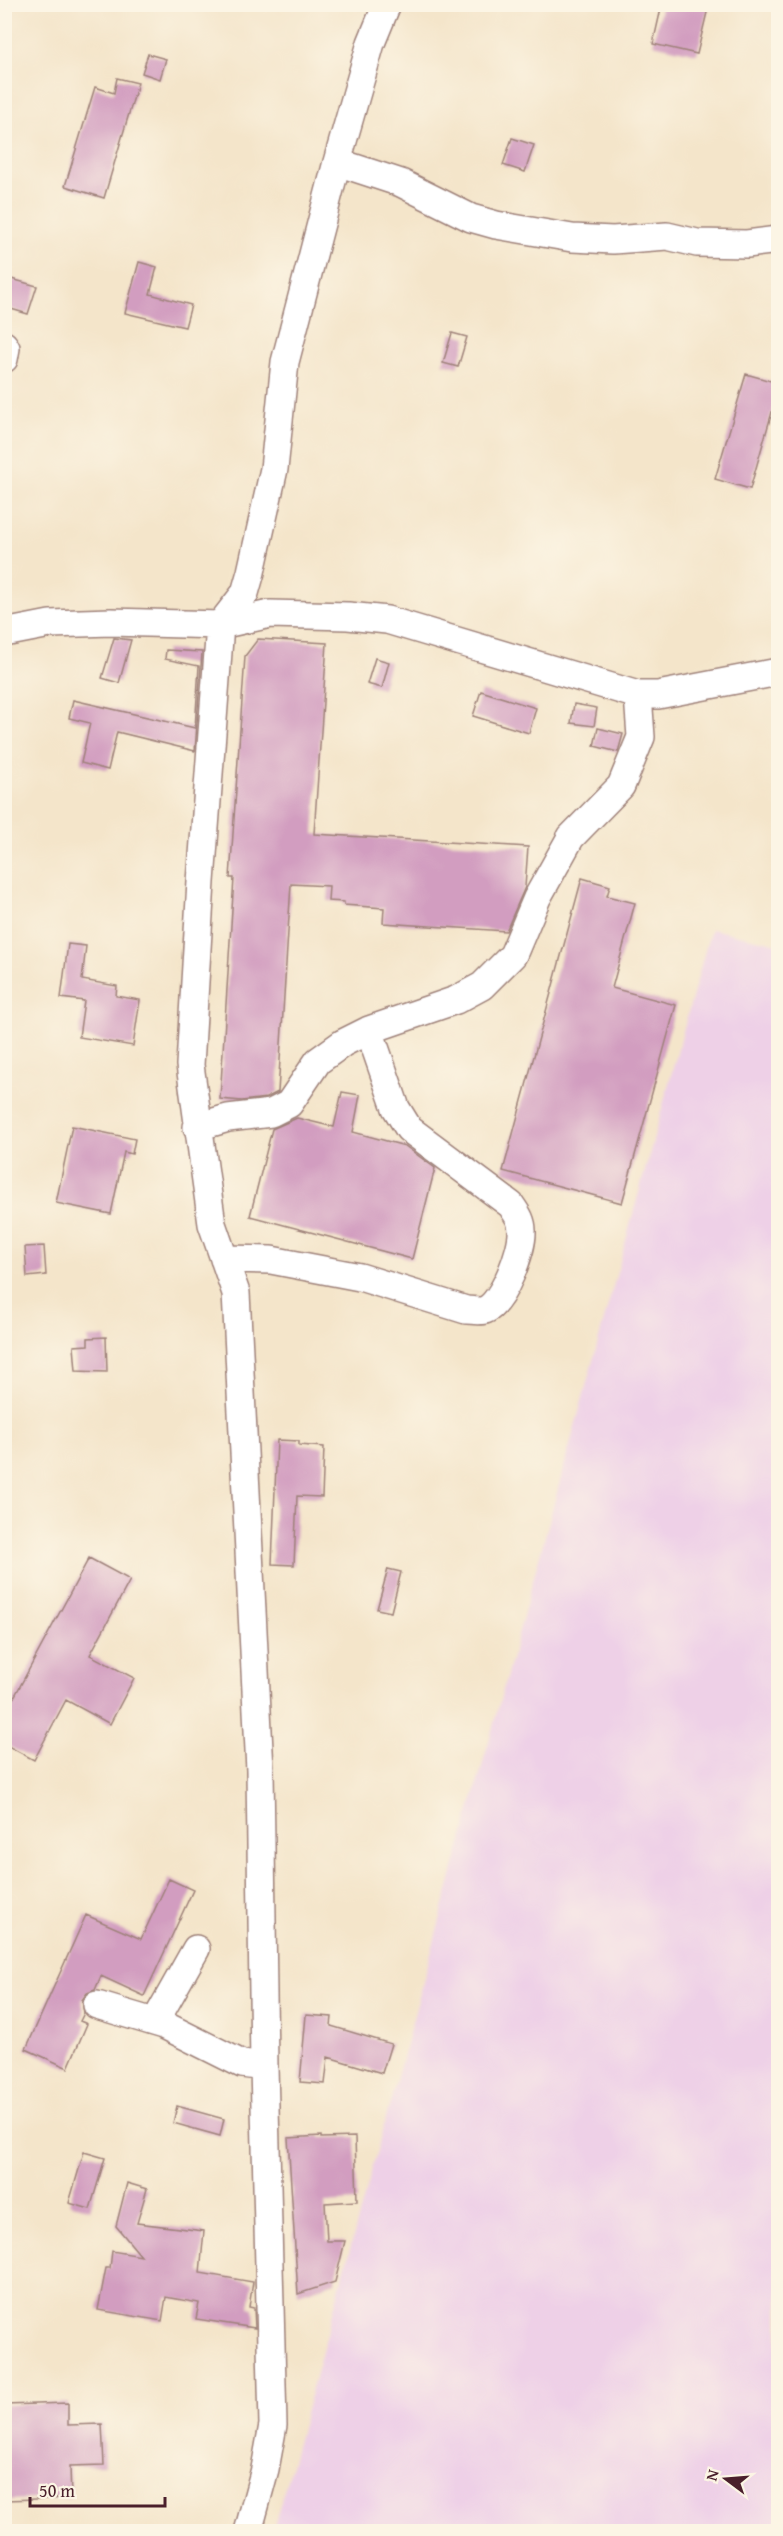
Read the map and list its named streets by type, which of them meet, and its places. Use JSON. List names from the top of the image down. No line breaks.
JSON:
{"scale_bar":"50 m","north":"left"}
